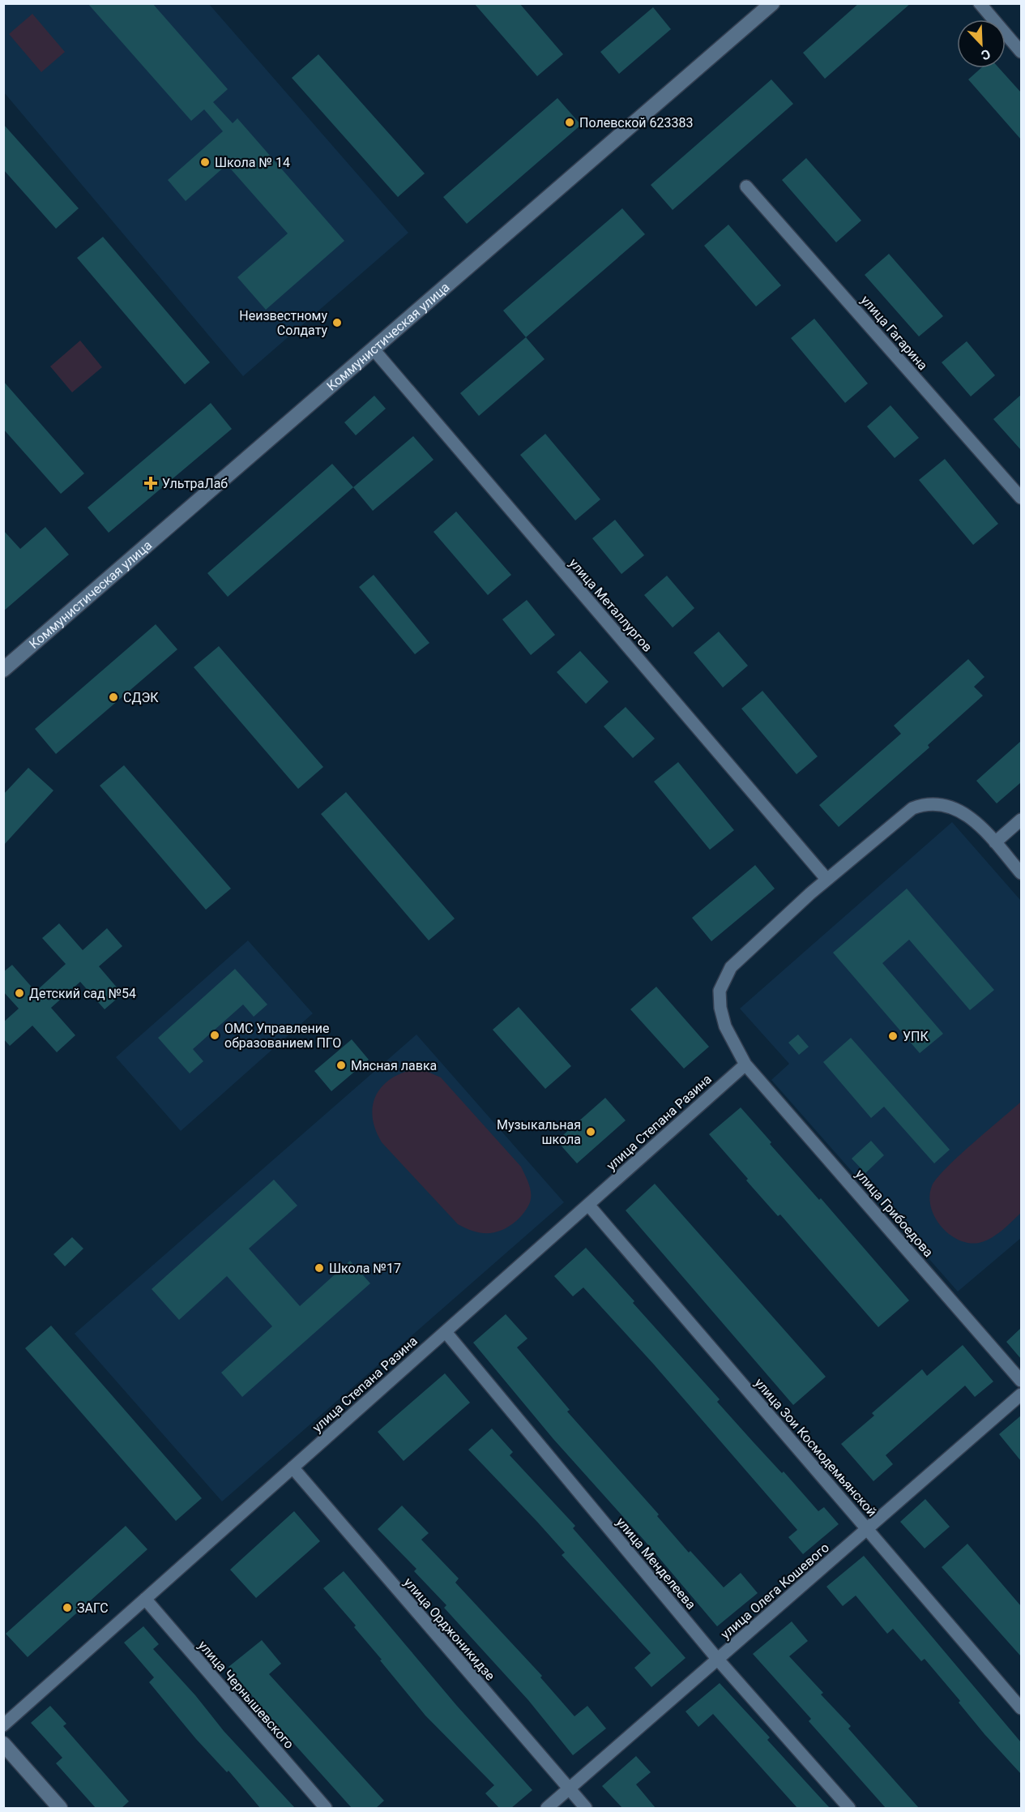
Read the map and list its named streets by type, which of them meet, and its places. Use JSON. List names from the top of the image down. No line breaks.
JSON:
{"streets":{"street":["улица Гагарина","Коммунистическая улица","улица Металлургов","улица Степана Разина","улица Грибоедова","улица Зои Космодемьянской","улица Менделеева","улица Олега Кошевого","улица Орджоникидзе","улица Чернышевского"]},"crossings":[["Коммунистическая улица","улица Металлургов"],["улица Металлургов","улица Грибоедова"],["улица Степана Разина","улица Грибоедова"],["улица Степана Разина","улица Зои Космодемьянской"],["улица Степана Разина","улица Менделеева"],["улица Степана Разина","улица Орджоникидзе"],["улица Степана Разина","улица Чернышевского"],["улица Зои Космодемьянской","улица Олега Кошевого"],["улица Менделеева","улица Олега Кошевого"],["улица Олега Кошевого","улица Орджоникидзе"]],"places":{"other":["Полевской 623383","Школа № 14","Неизвестному Солдату","СДЭК","Детский сад №54","ОМС Управление образованием ПГО","УПК","Мясная лавка","Музыкальная школа","Школа №17","ЗАГС"],"health":["УльтраЛаб"]},"north":"bottom right"}
